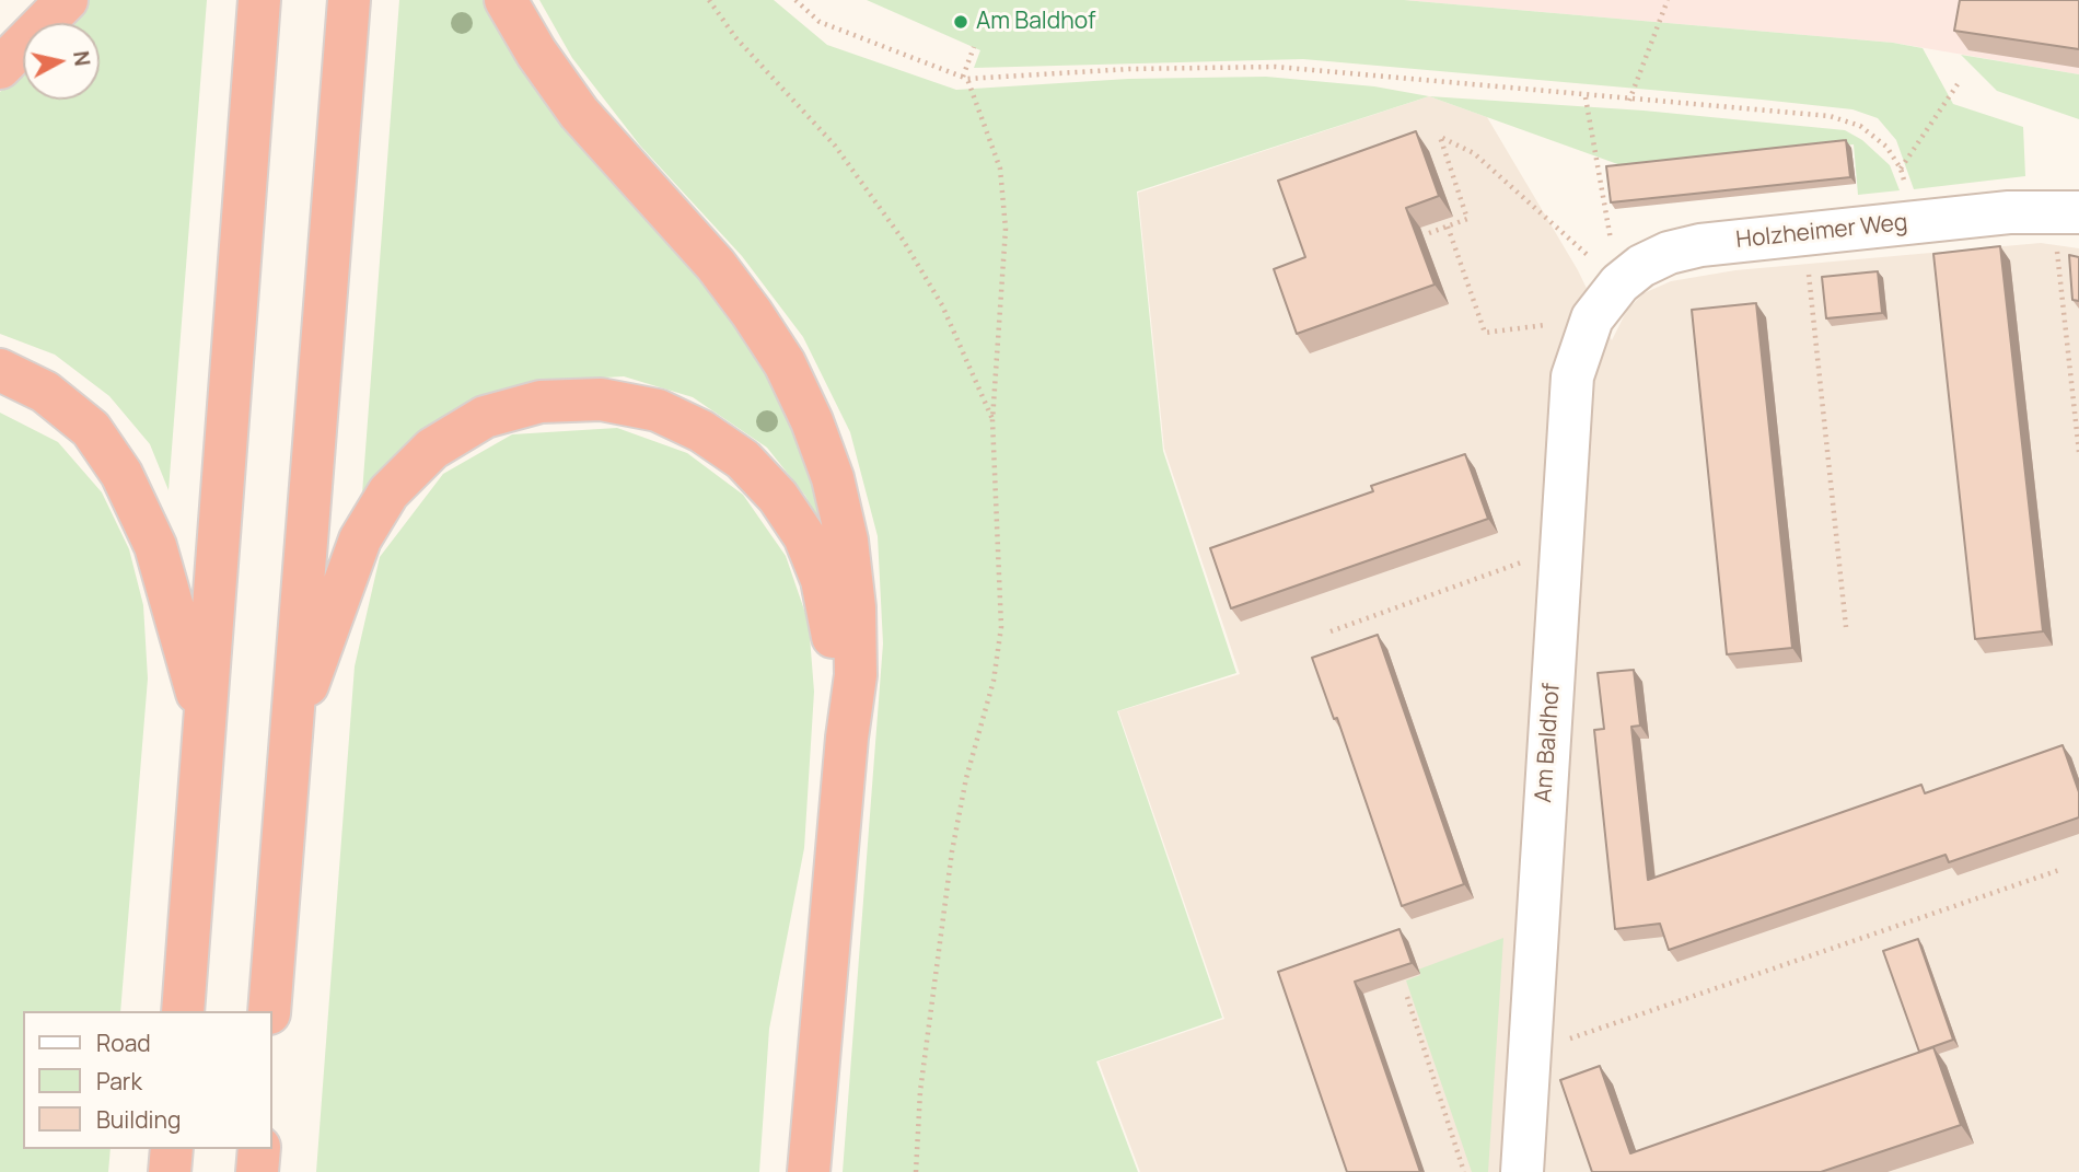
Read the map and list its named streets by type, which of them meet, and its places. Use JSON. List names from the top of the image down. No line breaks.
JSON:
{"streets":{"street":["Holzheimer Weg","Am Baldhof"]},"crossings":[["Holzheimer Weg","Am Baldhof"]],"places":["Am Baldhof"],"legend":["Road","Park","Building"],"north":"right"}
